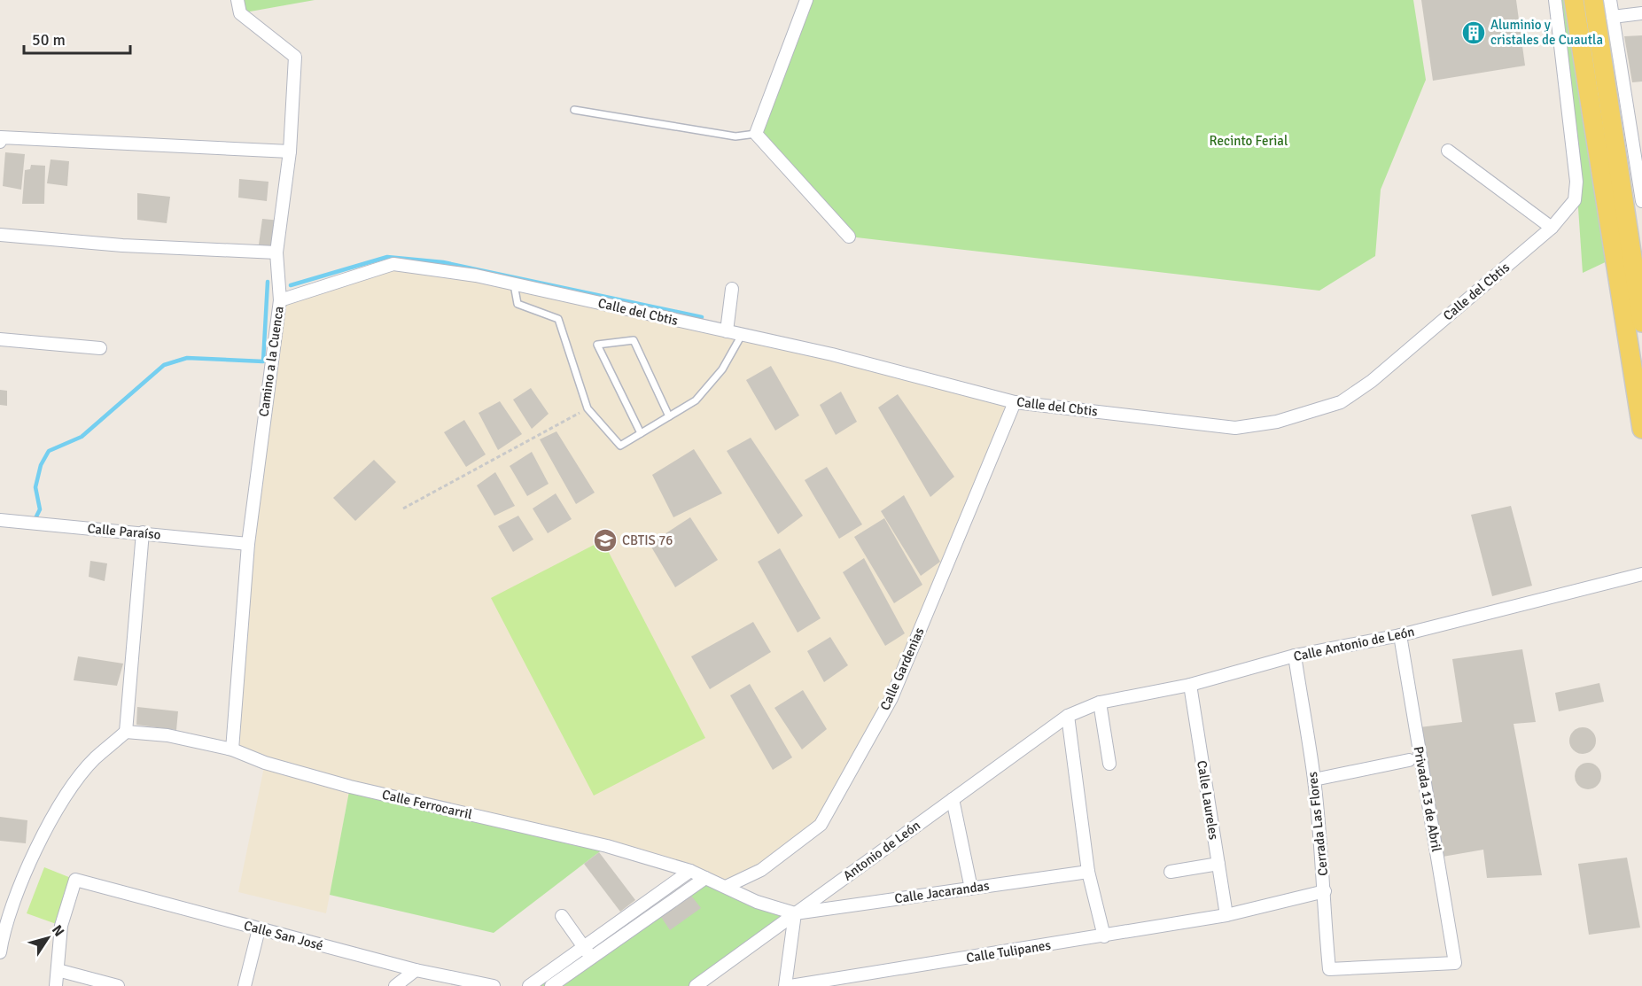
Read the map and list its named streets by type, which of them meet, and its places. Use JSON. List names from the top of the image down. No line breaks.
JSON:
{"streets":{"street":["Calle del Cbtis","Camino a la Cuenca","Calle Paraíso","Calle Antonio de León","Calle Gardenias","Privada 13 de Abril","Calle Laureles","Calle Ferrocarril","Cerrada Las Flores","Antonio de León","Calle Jacarandas","Calle San José","Calle Tulipanes"]},"crossings":[["Calle del Cbtis","Camino a la Cuenca"],["Calle del Cbtis","Calle Gardenias"],["Camino a la Cuenca","Calle Paraíso"],["Camino a la Cuenca","Calle Ferrocarril"],["Calle Antonio de León","Privada 13 de Abril"],["Calle Antonio de León","Calle Laureles"],["Calle Antonio de León","Cerrada Las Flores"],["Calle Antonio de León","Antonio de León"],["Calle Gardenias","Calle Ferrocarril"],["Privada 13 de Abril","Cerrada Las Flores"],["Calle Laureles","Cerrada Las Flores"],["Calle Laureles","Calle Tulipanes"],["Calle Ferrocarril","Antonio de León"],["Calle Ferrocarril","Calle Jacarandas"],["Cerrada Las Flores","Calle Tulipanes"],["Antonio de León","Calle Jacarandas"]],"parks":["Recinto Ferial"],"places":{"building":["Aluminio y cristales de Cuautla"],"school or university":["CBTIS 76"]},"scale_bar":"50 m","north":"top right"}
